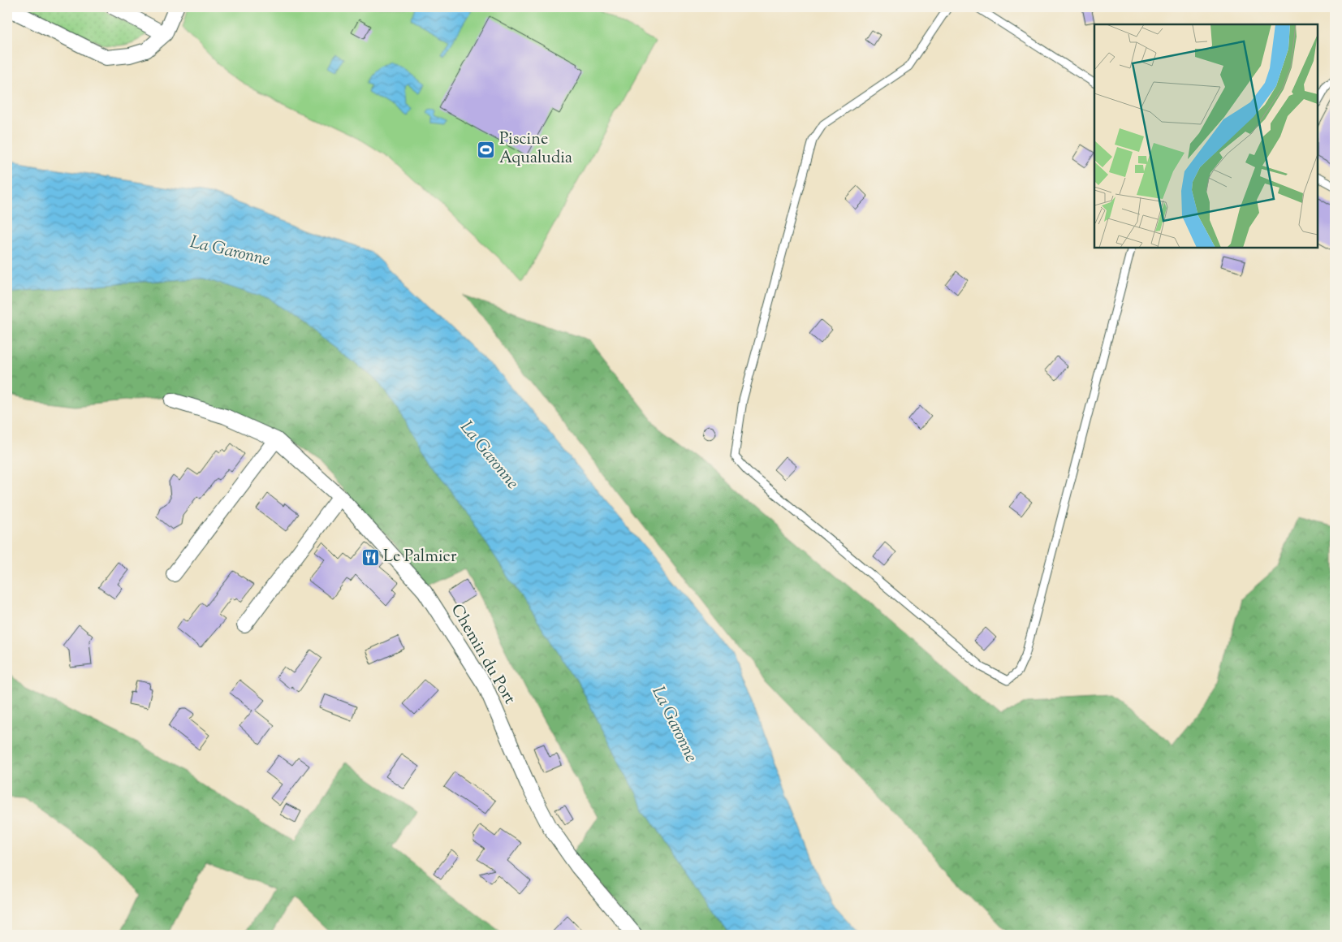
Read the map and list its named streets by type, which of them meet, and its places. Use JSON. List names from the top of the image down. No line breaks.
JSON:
{"streets":{"street":["Chemin du Port"]},"water":["La Garonne"],"places":{"sports":["Piscine Aqualudia"],"restaurant":["Le Palmier"]}}
